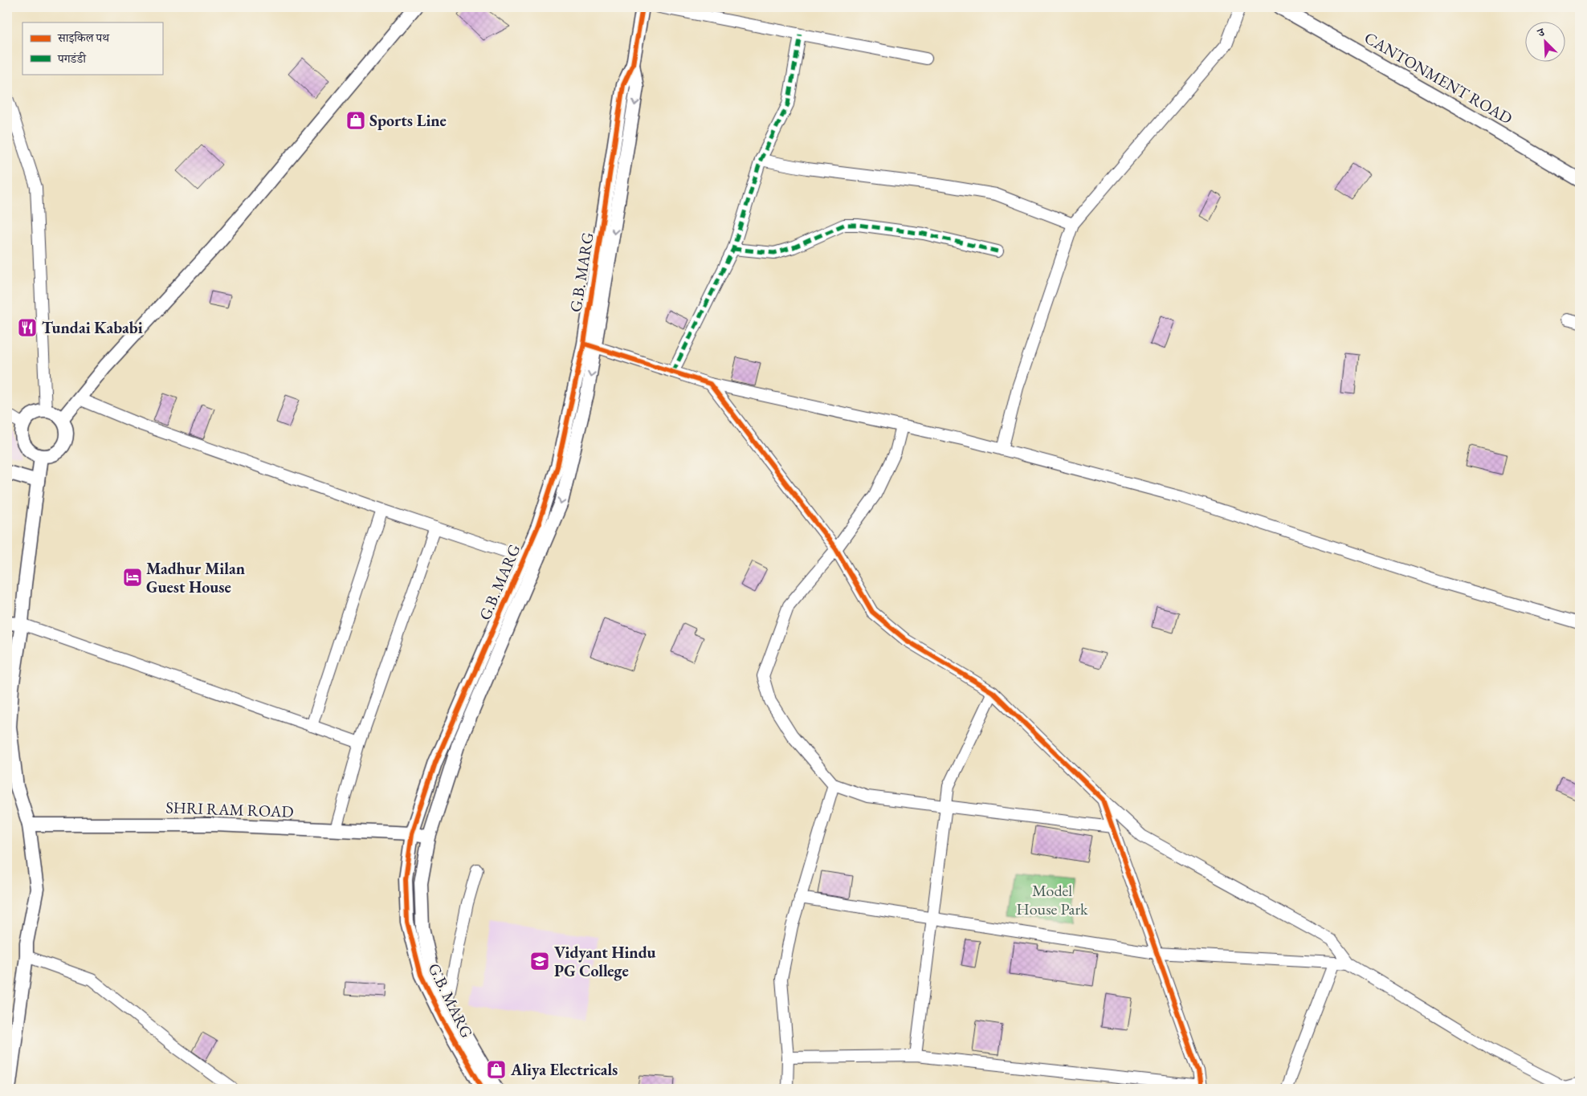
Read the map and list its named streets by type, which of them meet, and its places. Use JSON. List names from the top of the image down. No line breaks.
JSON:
{"streets":{"street":["CANTONMENT ROAD","G.B. MARG","SHRI RAM ROAD"]},"crossings":[["G.B. MARG","SHRI RAM ROAD"]],"parks":["Model House Park"],"places":{"shop":["Sports Line","Aliya Electricals"],"restaurant":["Tundai Kababi"],"hotel":["Madhur Milan Guest House"],"school or university":["Vidyant Hindu PG College"]},"legend":["साइकिल पथ","पगडंडी"],"north":"top left"}
